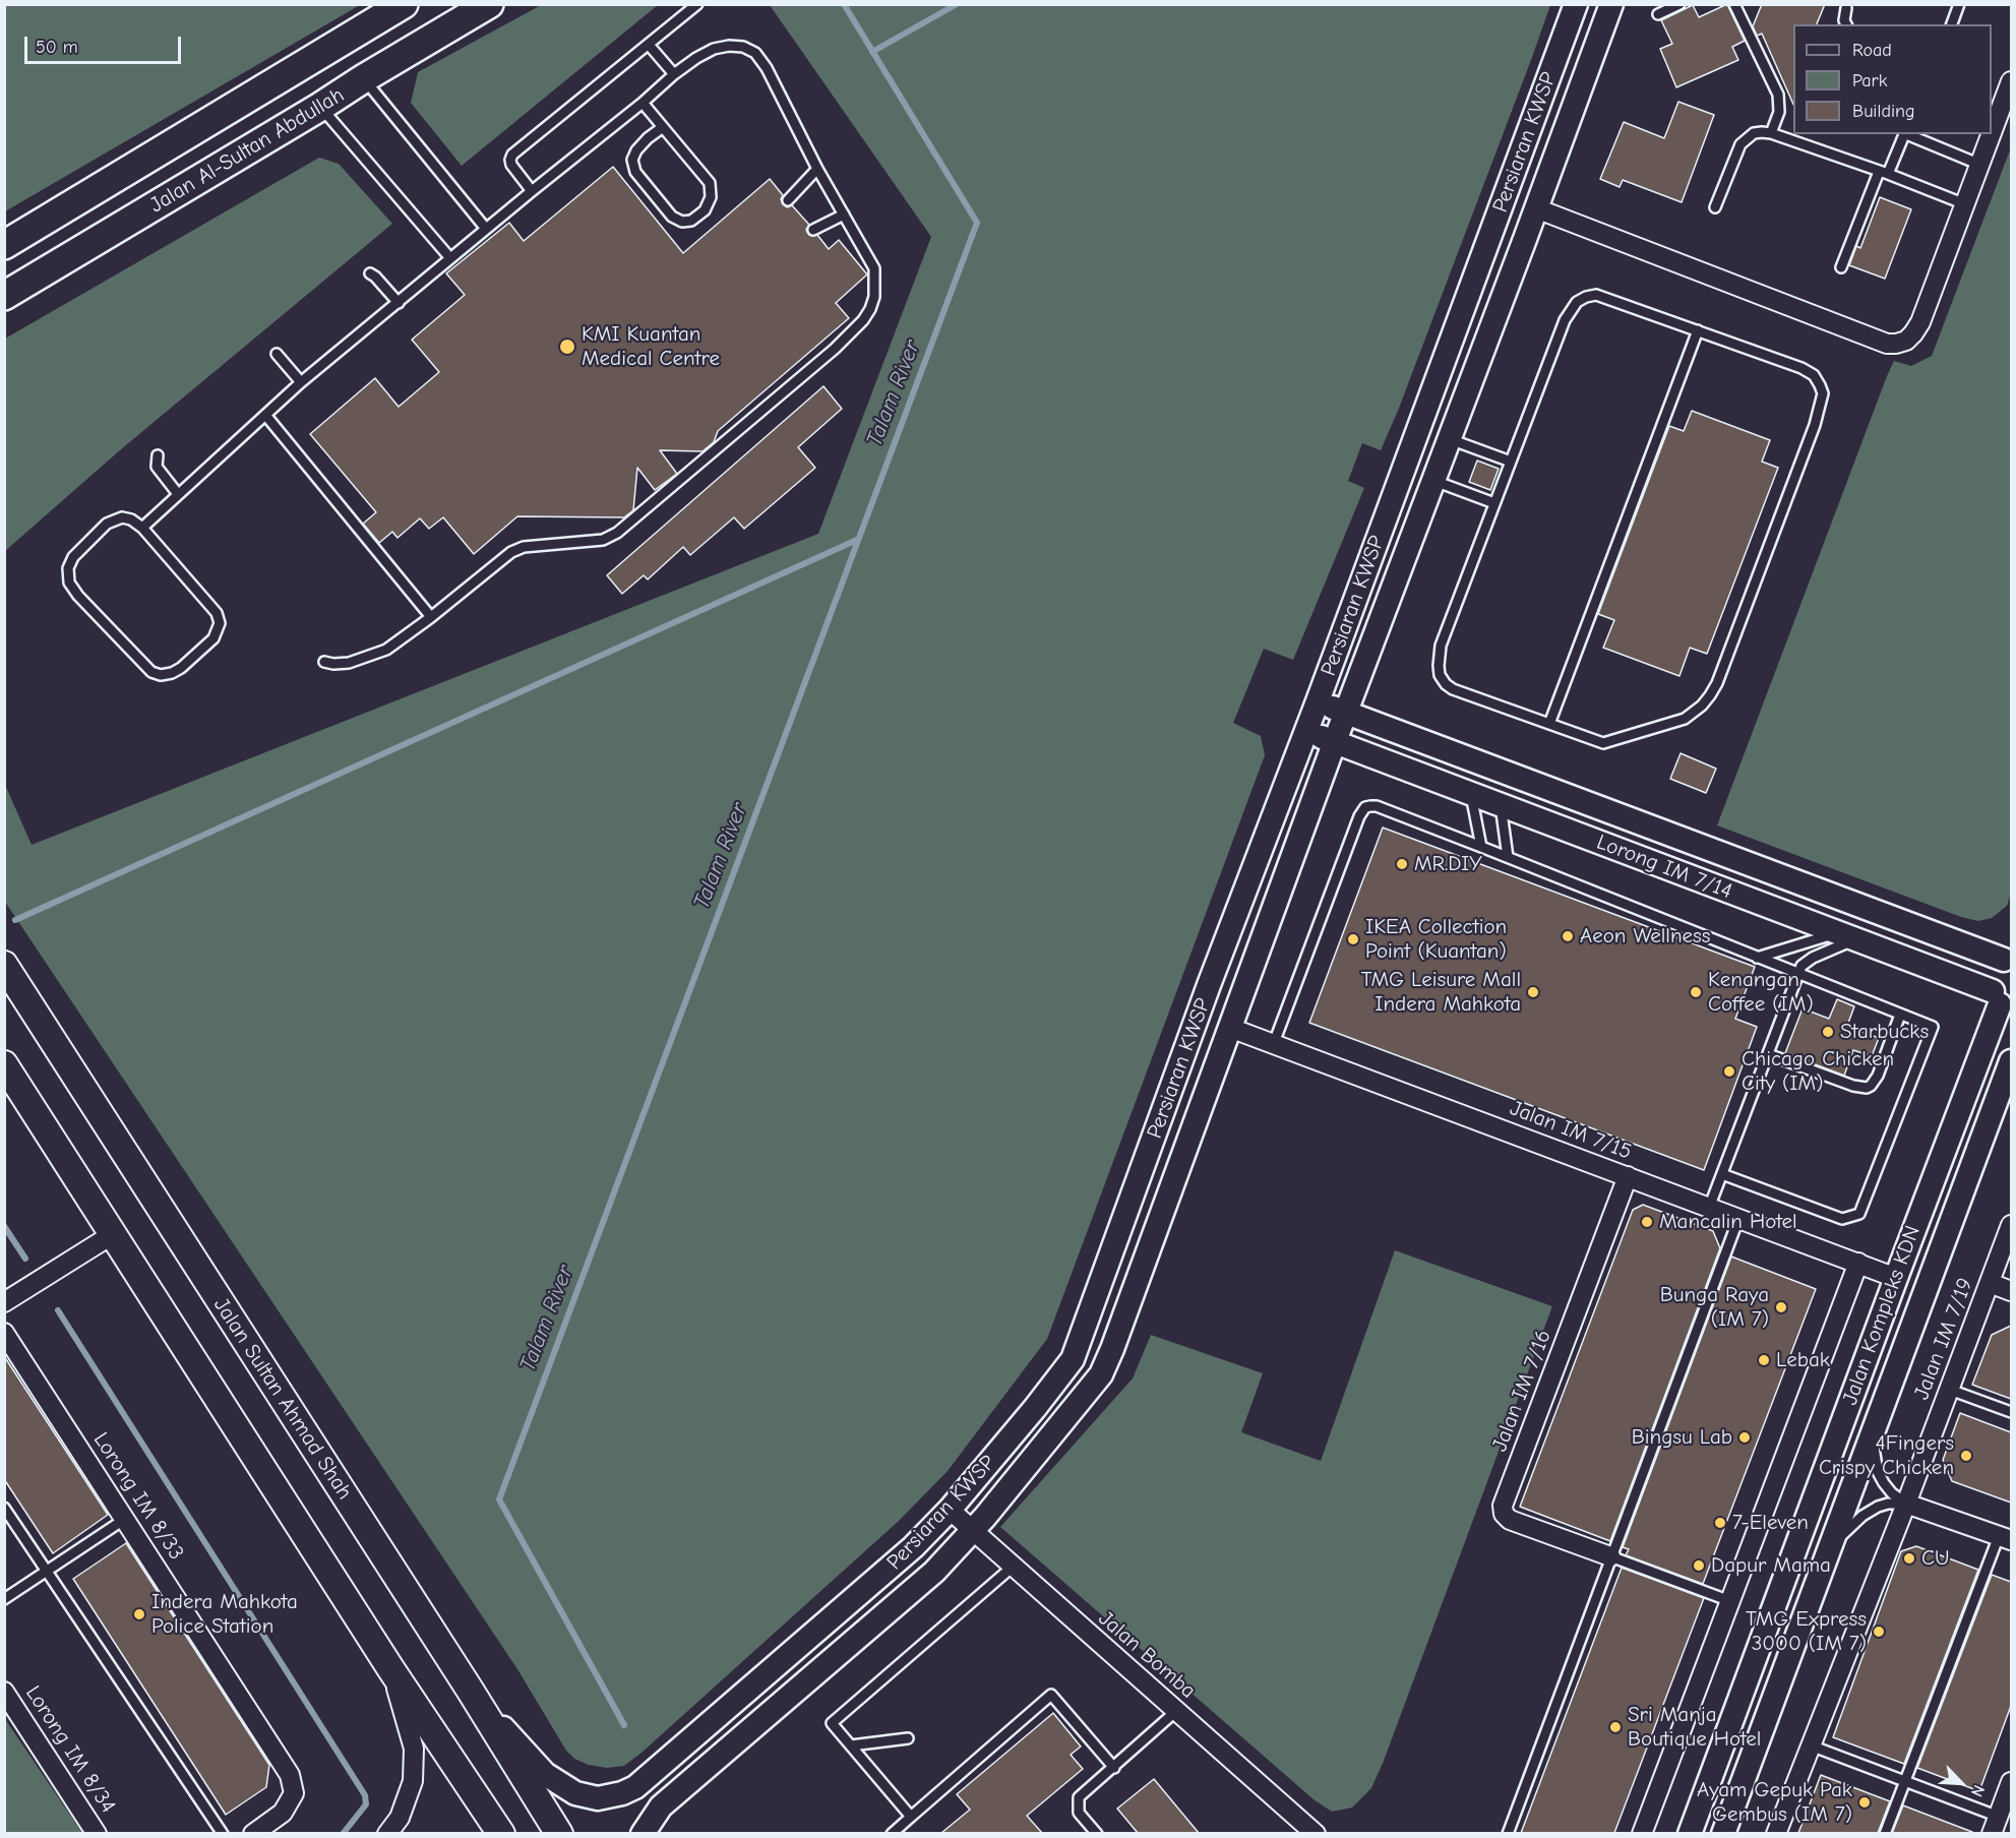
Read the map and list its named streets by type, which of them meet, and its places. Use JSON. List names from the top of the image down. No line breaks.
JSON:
{"streets":{"main road":["Jalan Al-Sultan Abdullah","Jalan Sultan Ahmad Shah"],"street":["Persiaran KWSP","Lorong IM 7/14","Jalan IM 7/15","Jalan Kompleks KDN","Jalan IM 7/19","Jalan IM 7/16","Lorong IM 8/33","Jalan Bomba","Lorong IM 8/34"]},"crossings":[["Persiaran KWSP","Lorong IM 7/14"],["Persiaran KWSP","Jalan IM 7/15"],["Persiaran KWSP","Jalan Sultan Ahmad Shah"],["Persiaran KWSP","Jalan Bomba"],["Lorong IM 7/14","Jalan Kompleks KDN"],["Jalan IM 7/15","Jalan Kompleks KDN"],["Jalan IM 7/15","Jalan IM 7/16"]],"water":["Talam River"],"places":["KMI Kuantan Medical Centre","MR.DIY","Aeon Wellness","IKEA Collection Point (Kuantan)","TMG Leisure Mall Indera Mahkota","Kenangan Coffee (IM)","Starbucks","Chicago Chicken City (IM)","Mancalin Hotel","Bunga Raya (IM 7)","Lebak","Bingsu Lab","4Fingers Crispy Chicken","7-Eleven","CU","Dapur Mama","Indera Mahkota Police Station","TMG Express 3000 (IM 7)","Sri Manja Boutique Hotel","Ayam Gepuk Pak Gembus (IM 7)"],"legend":["Road","Park","Building"],"scale_bar":"50 m","north":"bottom right"}
